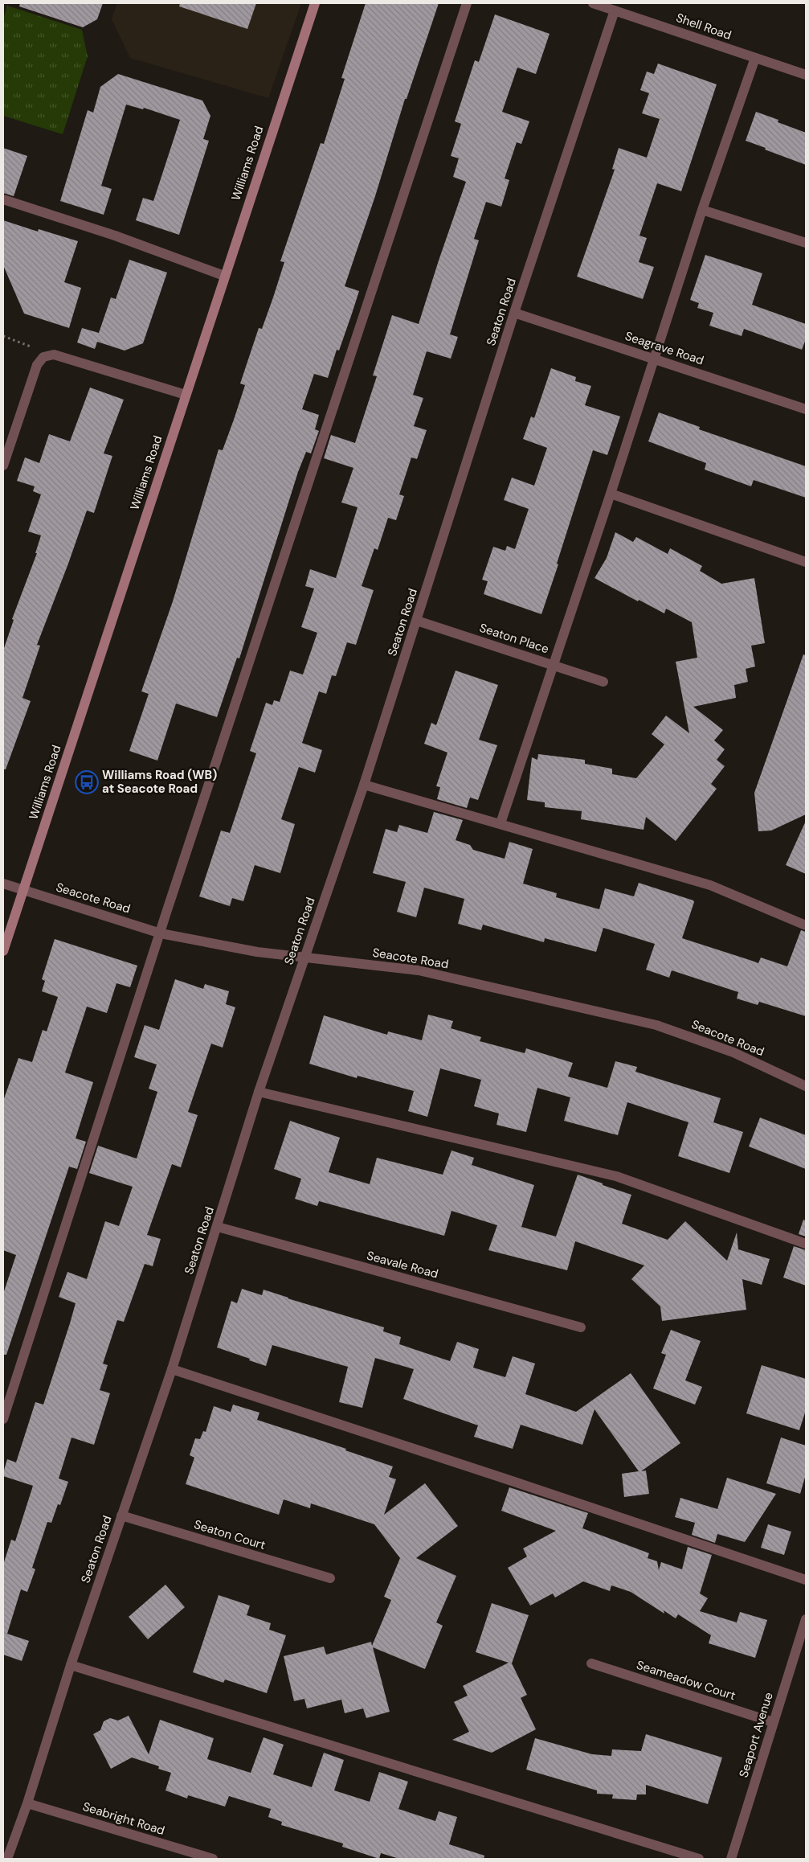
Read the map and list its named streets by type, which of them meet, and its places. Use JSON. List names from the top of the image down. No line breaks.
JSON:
{"streets":{"street":["Shell Road","Williams Road","Seaton Road","Seagrave Road","Seaton Place","Seacote Road","Seavale Road","Seaton Court","Seameadow Court","Seaport Avenue","Seabright Road"]},"crossings":[["Shell Road","Seaton Road"],["Williams Road","Seacote Road"],["Seaton Road","Seagrave Road"],["Seaton Road","Seaton Place"],["Seaton Road","Seacote Road"],["Seaton Road","Seavale Road"],["Seaton Road","Seaton Court"],["Seaton Road","Seabright Road"],["Seameadow Court","Seaport Avenue"]],"places":{"bus stop":["Williams Road (WB) at Seacote Road"]}}
